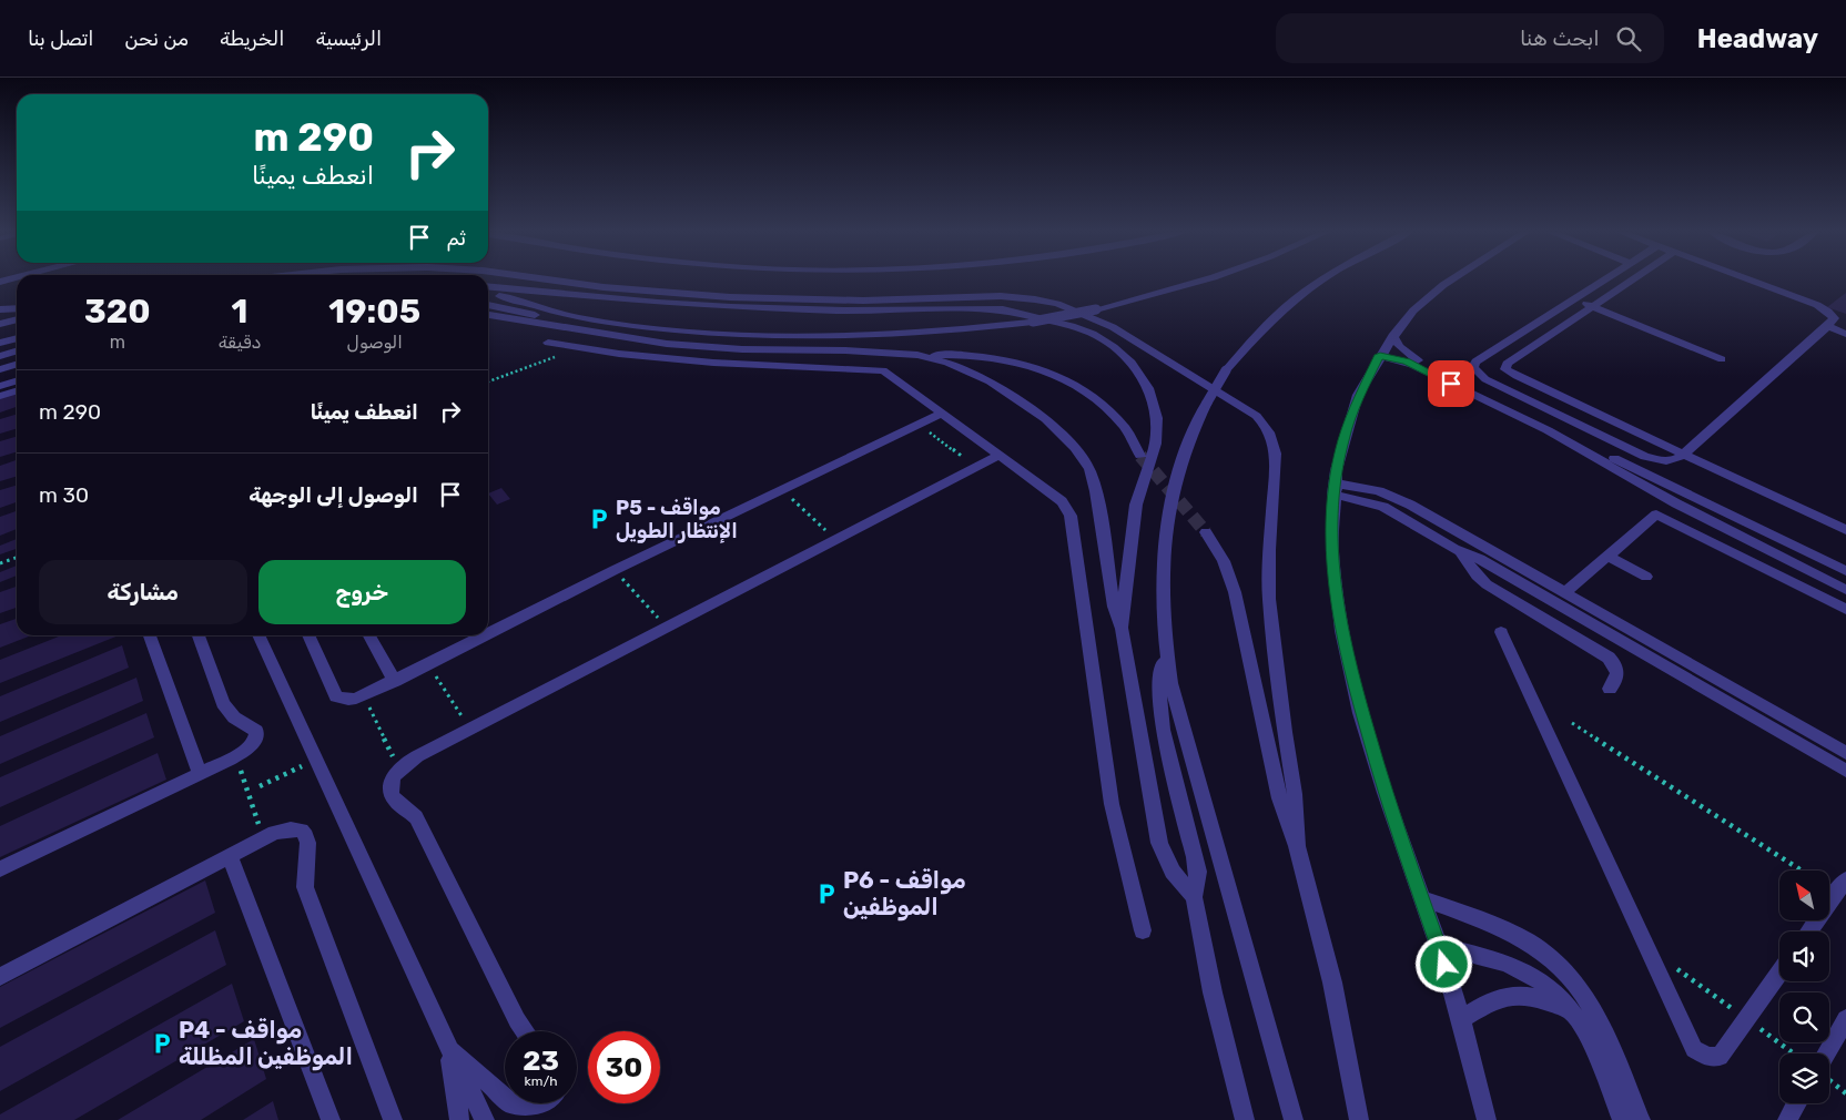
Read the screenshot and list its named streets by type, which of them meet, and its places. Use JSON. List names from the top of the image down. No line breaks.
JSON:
{"places":{"parking":["P5 - مواقف الإنتظار الطويل","P6 - مواقف الموظفين","P4 - مواقف الموظفين المظللة"]},"north":"top left","page":{"header":"Headway","search":"ابحث هنا","nav":["الرئيسية","الخريطة","من نحن","اتصل بنا"],"turn":["290 m","انعطف يمينًا"],"then":"ثم","eta":["19:05","الوصول","1","دقيقة","320","m"],"list":[{"name":"انعطف يمينًا","value":"290 m"},{"name":"الوصول إلى الوجهة","value":"30 m"}],"buttons":["خروج","مشاركة"],"speed":"23 km/h","limit":"30"}}
